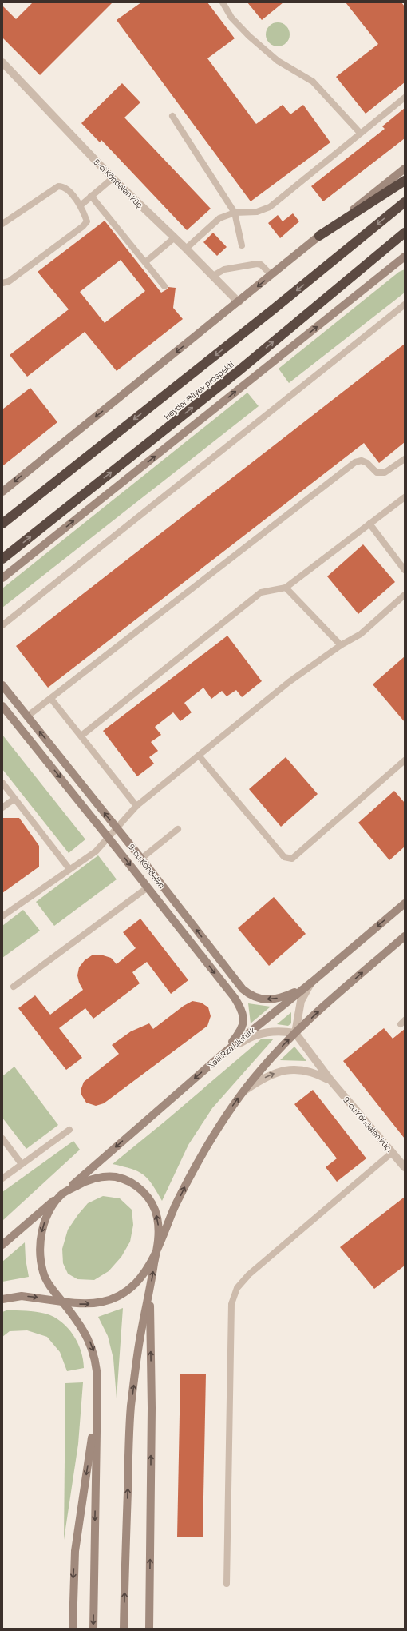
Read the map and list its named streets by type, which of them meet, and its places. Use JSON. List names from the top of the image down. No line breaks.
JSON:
{"streets":{"highway":["Heydər Əliyev prospekti"],"main road":["9-cu Köndələn","Xəlil Rza Ulutürk"],"street":["8-ci Köndələn küç.","9-cu Köndələn küç."]},"crossings":[["9-cu Köndələn","Xəlil Rza Ulutürk"]]}
